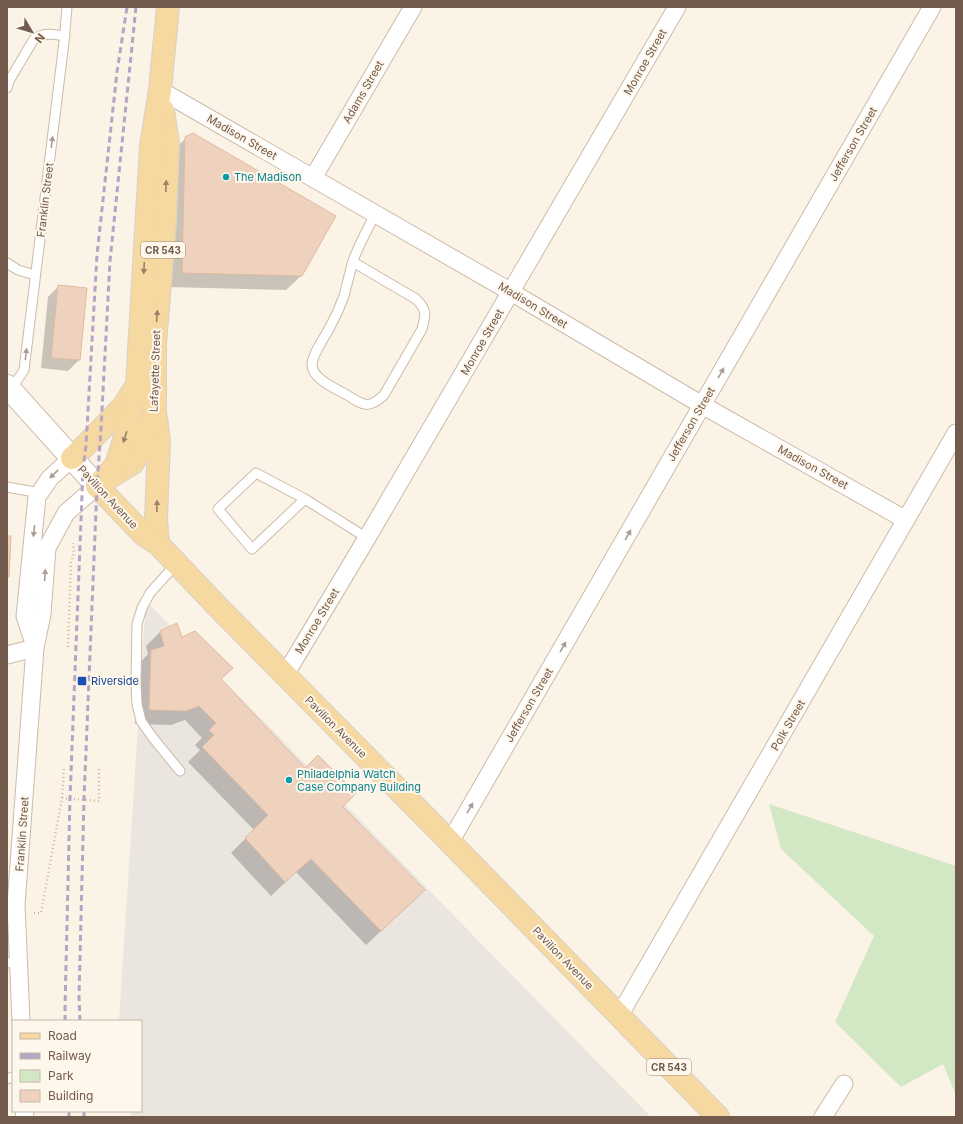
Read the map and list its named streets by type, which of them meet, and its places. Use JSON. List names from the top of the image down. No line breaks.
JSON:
{"streets":{"main road":["CR 543","Lafayette Street","Pavilion Avenue"],"street":["Monroe Street","Adams Street","Madison Street","Jefferson Street","Franklin Street","Polk Street"]},"crossings":[["Monroe Street","Madison Street"],["Monroe Street","Pavilion Avenue"],["Adams Street","Madison Street"],["Madison Street","Jefferson Street"],["Madison Street","Lafayette Street"],["Madison Street","Polk Street"],["Jefferson Street","Pavilion Avenue"],["Franklin Street","Lafayette Street"],["Franklin Street","Pavilion Avenue"],["Lafayette Street","Pavilion Avenue"],["Pavilion Avenue","Polk Street"]],"one_way":["Jefferson Street"],"places":{"other":["The Madison","Philadelphia Watch Case Company Building"],"transit":["Riverside"]},"legend":["Road","Railway","Park","Building"],"north":"bottom right"}
